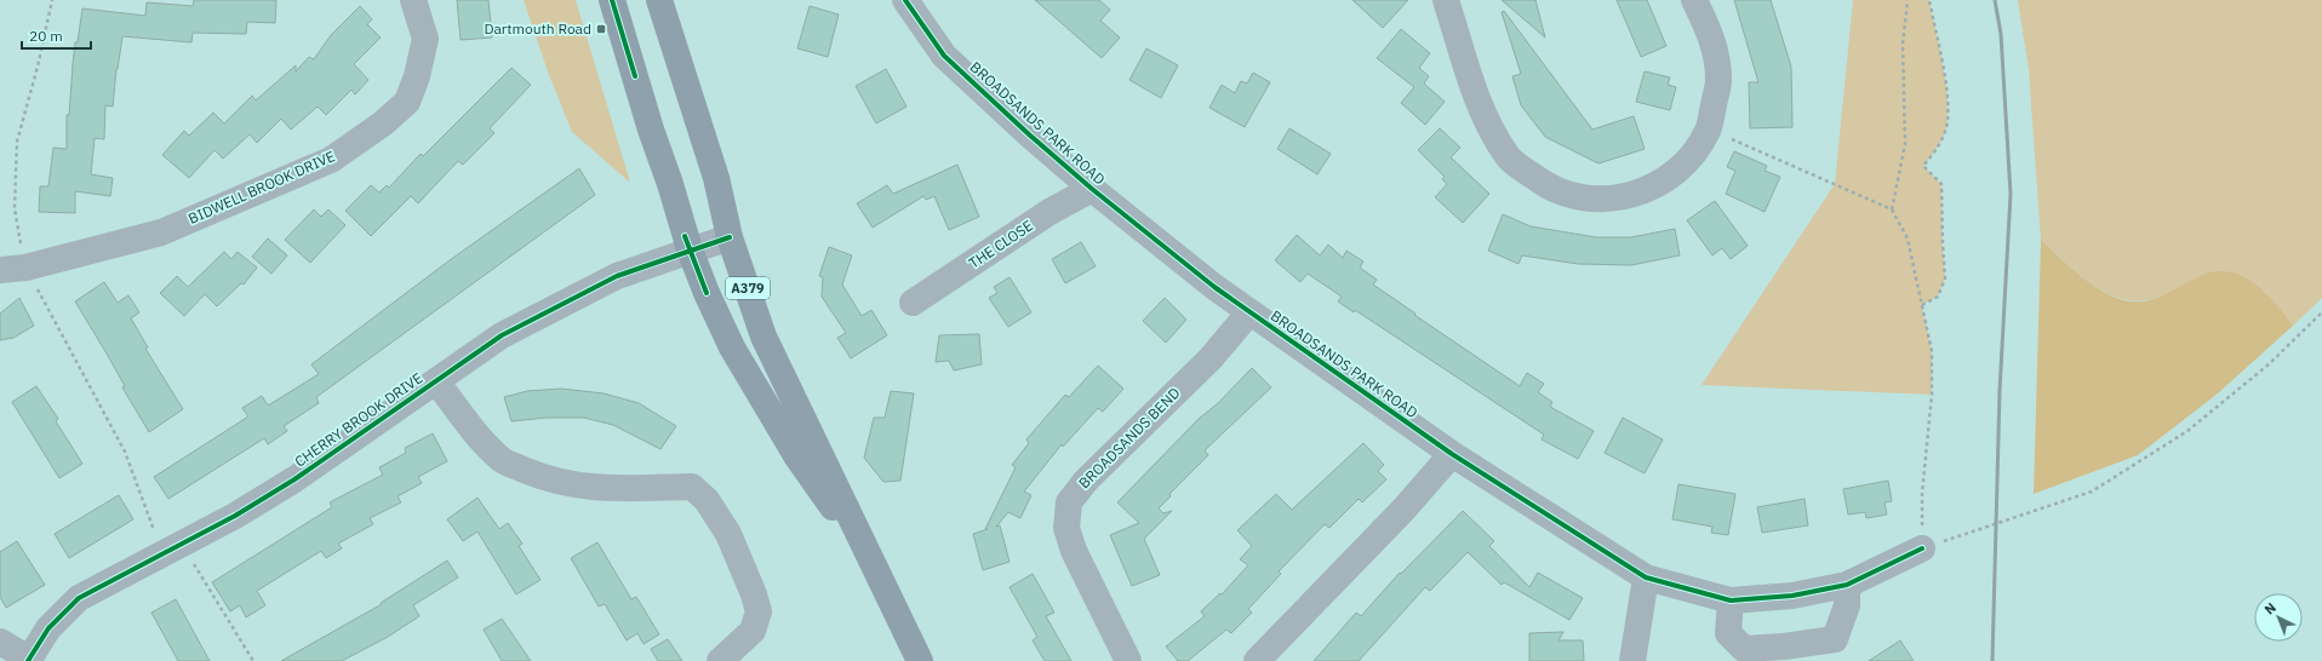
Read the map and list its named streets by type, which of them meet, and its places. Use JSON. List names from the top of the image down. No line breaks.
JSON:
{"streets":{"main road":["A379"],"street":["BROADSANDS PARK ROAD","BIDWELL BROOK DRIVE","THE CLOSE","CHERRY BROOK DRIVE","BROADSANDS BEND"]},"crossings":[["BROADSANDS PARK ROAD","THE CLOSE"],["BROADSANDS PARK ROAD","BROADSANDS BEND"],["A379","CHERRY BROOK DRIVE"]],"places":{"transit":["Dartmouth Road"]},"scale_bar":"20 m","north":"top left"}
